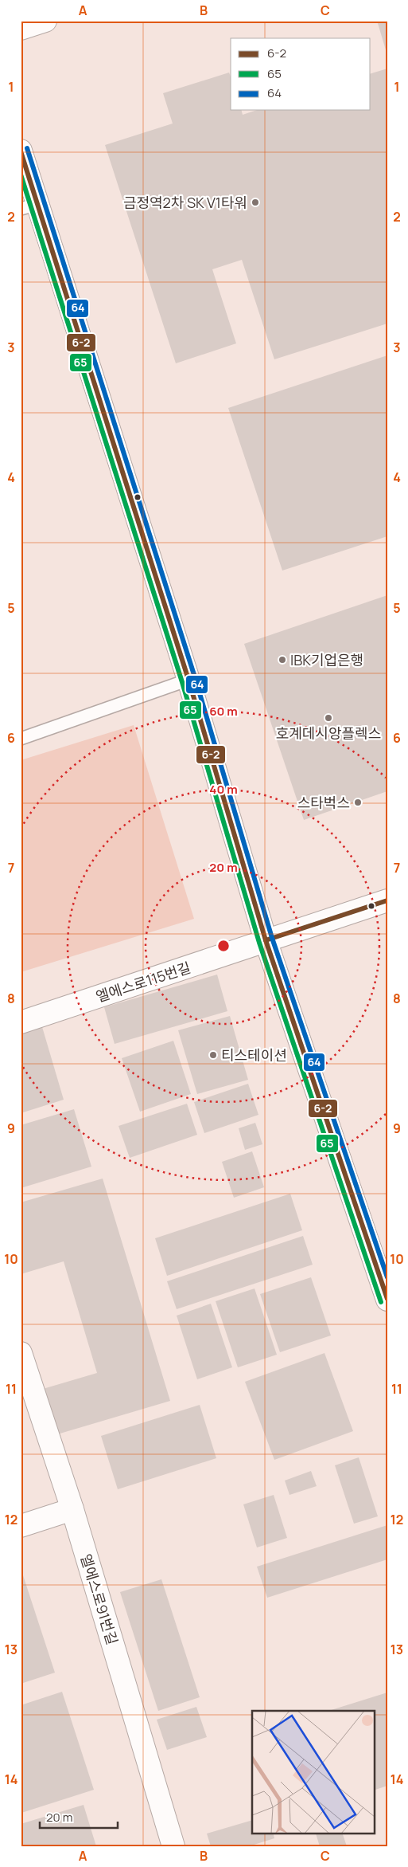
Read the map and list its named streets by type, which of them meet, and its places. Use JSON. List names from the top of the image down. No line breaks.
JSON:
{"streets":{"street":["엘에스로115번길","엘에스로91번길"]},"places":["금정역2차 SK V1타워","IBK기업은행","호계데시앙플렉스","스타벅스","티스테이션"],"lines":["transit line 64","transit line 6-2","transit line 65"],"legend":["6-2","65","64"],"scale_bar":"20 m","grid":{"columns":["A","B","C"],"rows":["1","2","3","4","5","6","7","8","9","10","11","12","13","14"]},"rings":["60 m","40 m","20 m"]}
